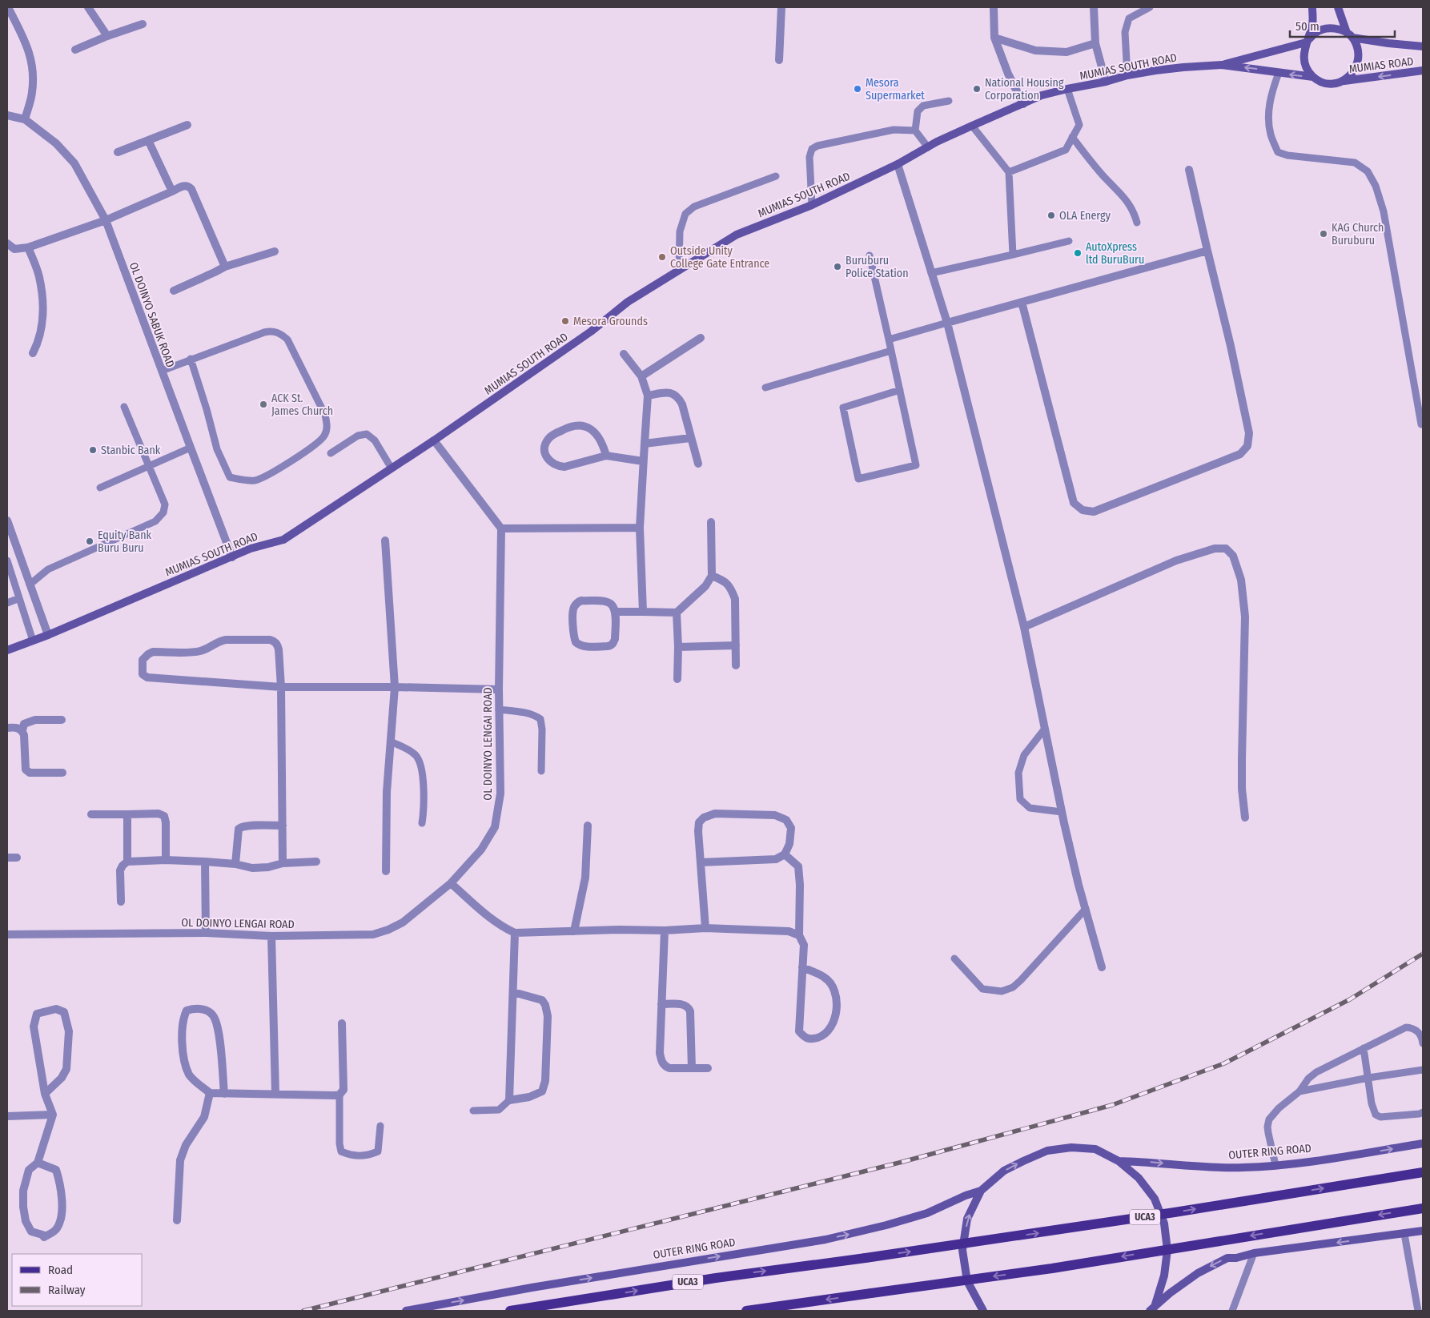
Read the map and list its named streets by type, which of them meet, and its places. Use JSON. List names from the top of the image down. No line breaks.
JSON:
{"streets":{"main road":["MUMIAS ROAD","MUMIAS SOUTH ROAD","OUTER RING ROAD","UCA3"],"street":["OL DOINYO SABUK ROAD","OL DOINYO LENGAI ROAD"]},"crossings":[["MUMIAS ROAD","MUMIAS SOUTH ROAD"],["MUMIAS SOUTH ROAD","OL DOINYO SABUK ROAD"]],"places":["Mesora Supermarket","National Housing Corporation","OLA Energy","KAG Church Buruburu","AutoXpress ltd BuruBuru","Outside Unity College Gate Entrance","Buruburu Police Station","Mesora Grounds","ACK St. James Church","Stanbic Bank","Equity Bank Buru Buru"],"legend":["Road","Railway"],"scale_bar":"50 m"}
